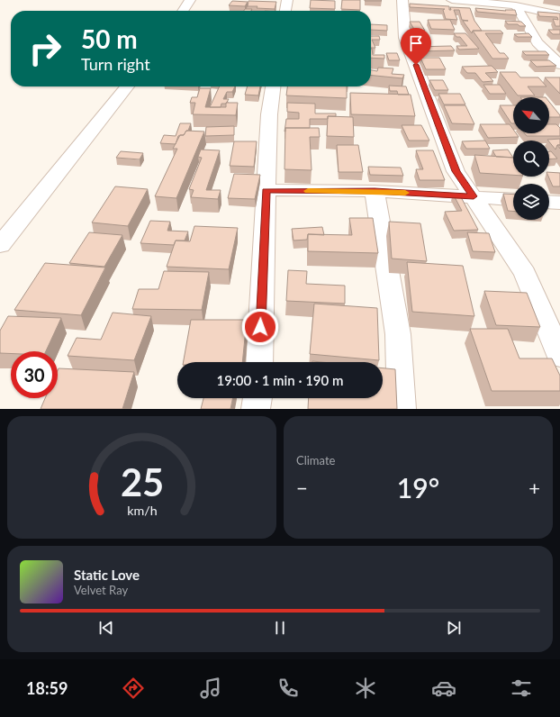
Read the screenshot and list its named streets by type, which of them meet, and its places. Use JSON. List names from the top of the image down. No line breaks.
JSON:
{"north":"top left","page":{"turn":["50 m","Turn right"],"limit":"30","trip":"19:00 · 1 min · 190 m","tile":"Climate","heat":["−","19°","+"],"song":["Static Love","Velvet Ray"],"tabs":"18:59","gauge":["25","km/h"]}}
